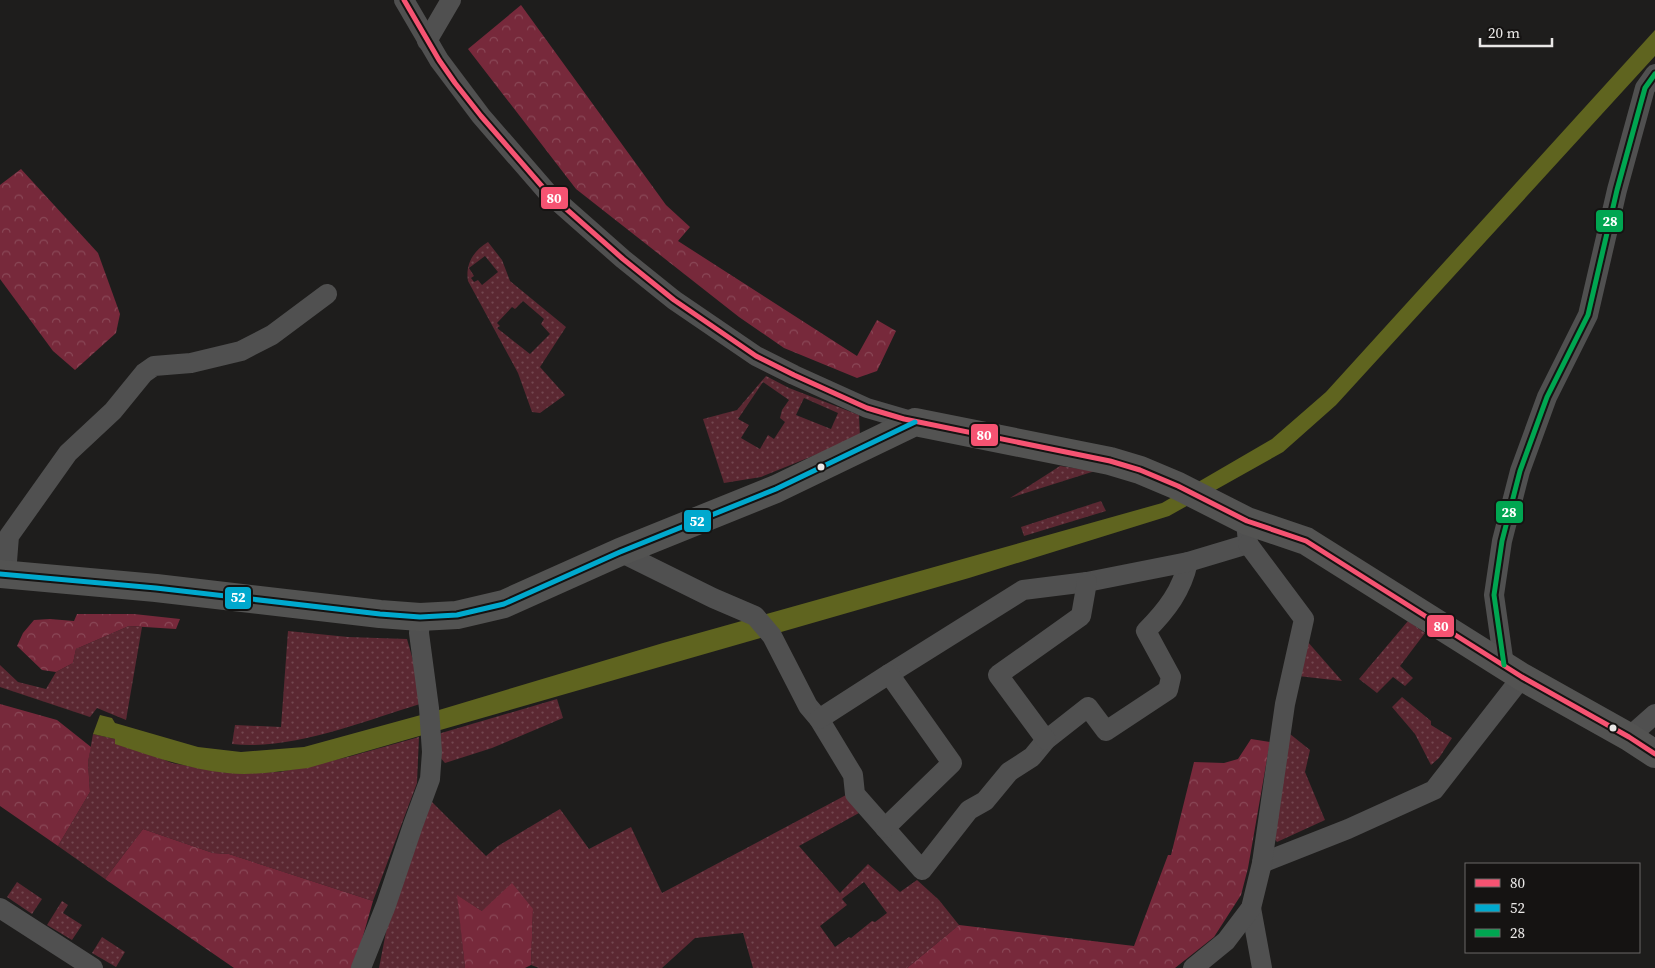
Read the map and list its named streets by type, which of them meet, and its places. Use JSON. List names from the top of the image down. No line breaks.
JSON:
{"lines":["transit line 80","transit line 28","transit line 52"],"legend":["80","52","28"],"scale_bar":"20 m"}
